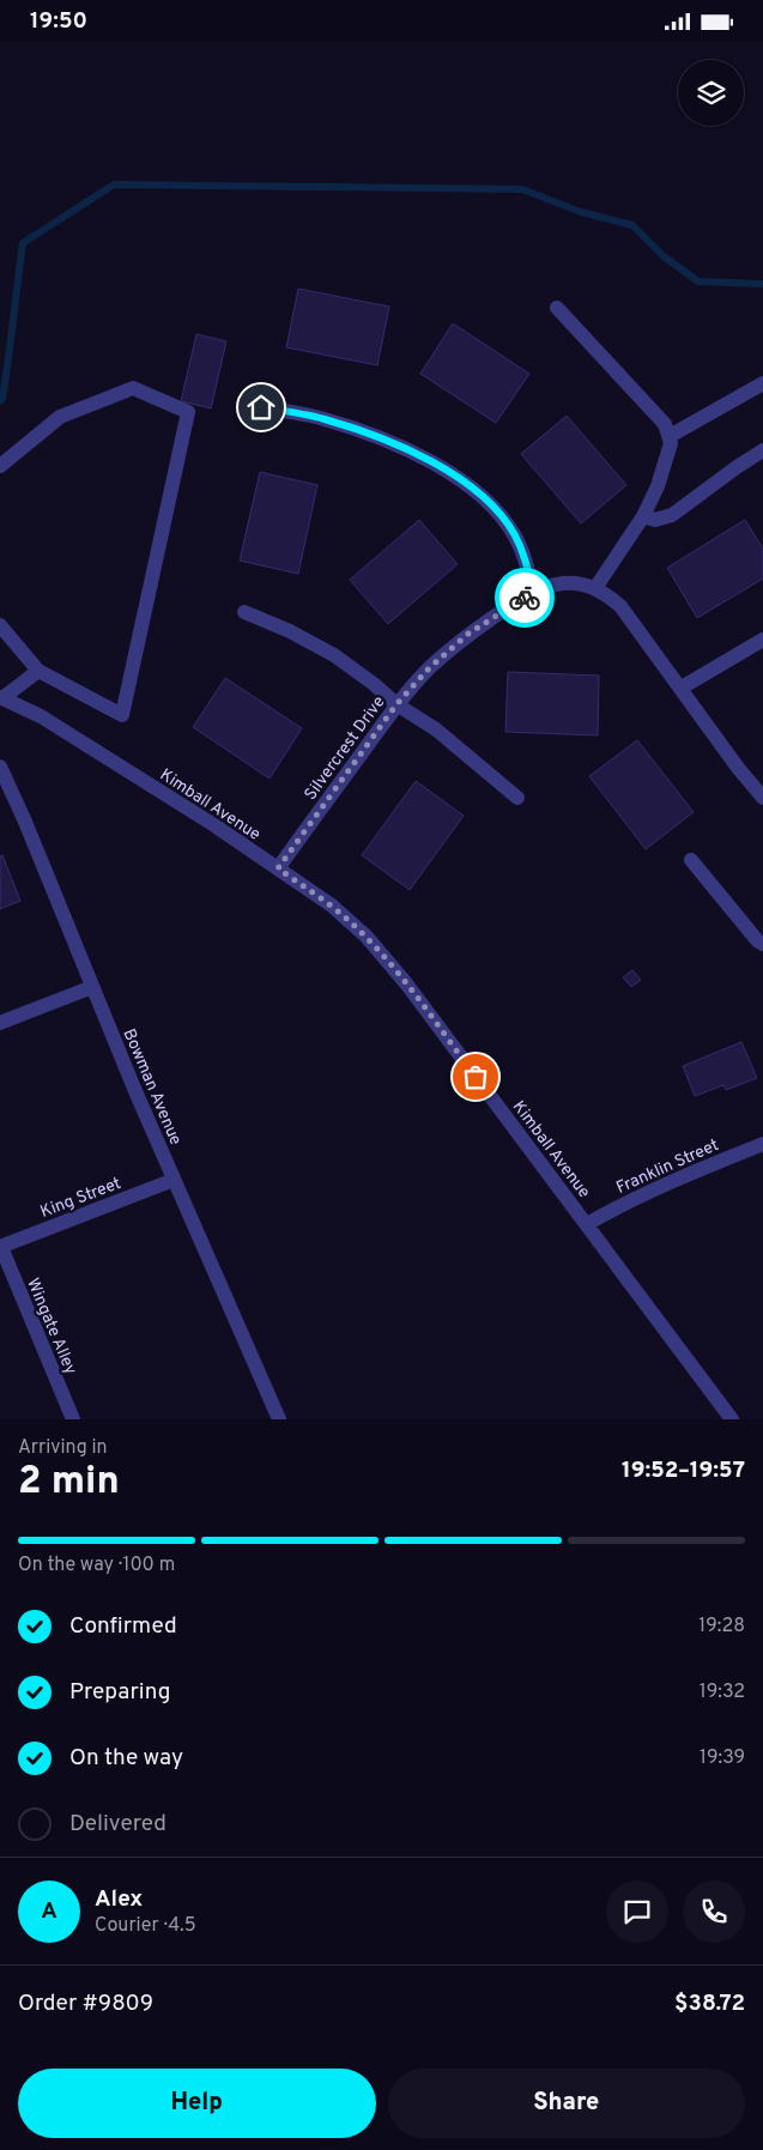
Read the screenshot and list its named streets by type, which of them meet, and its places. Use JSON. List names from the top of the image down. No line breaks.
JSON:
{"streets":{"street":["Silvercrest Drive","Kimball Avenue","Bowman Avenue","Franklin Street","King Street","Wingate Alley"]},"crossings":[["Silvercrest Drive","Kimball Avenue"],["Kimball Avenue","Franklin Street"],["Bowman Avenue","King Street"],["King Street","Wingate Alley"]],"page":{"status":"19:50","heading":["2 min","Arriving in","19:52–19:57"],"panel":["Alex","Courier · 4.5","Order #9809","$38.72"],"bar":"On the way · 100 m","list":[["Confirmed","19:28"],["Preparing","19:32"],["On the way","19:39"],"Delivered"],"round":"A","buttons":["Help","Share"]}}
